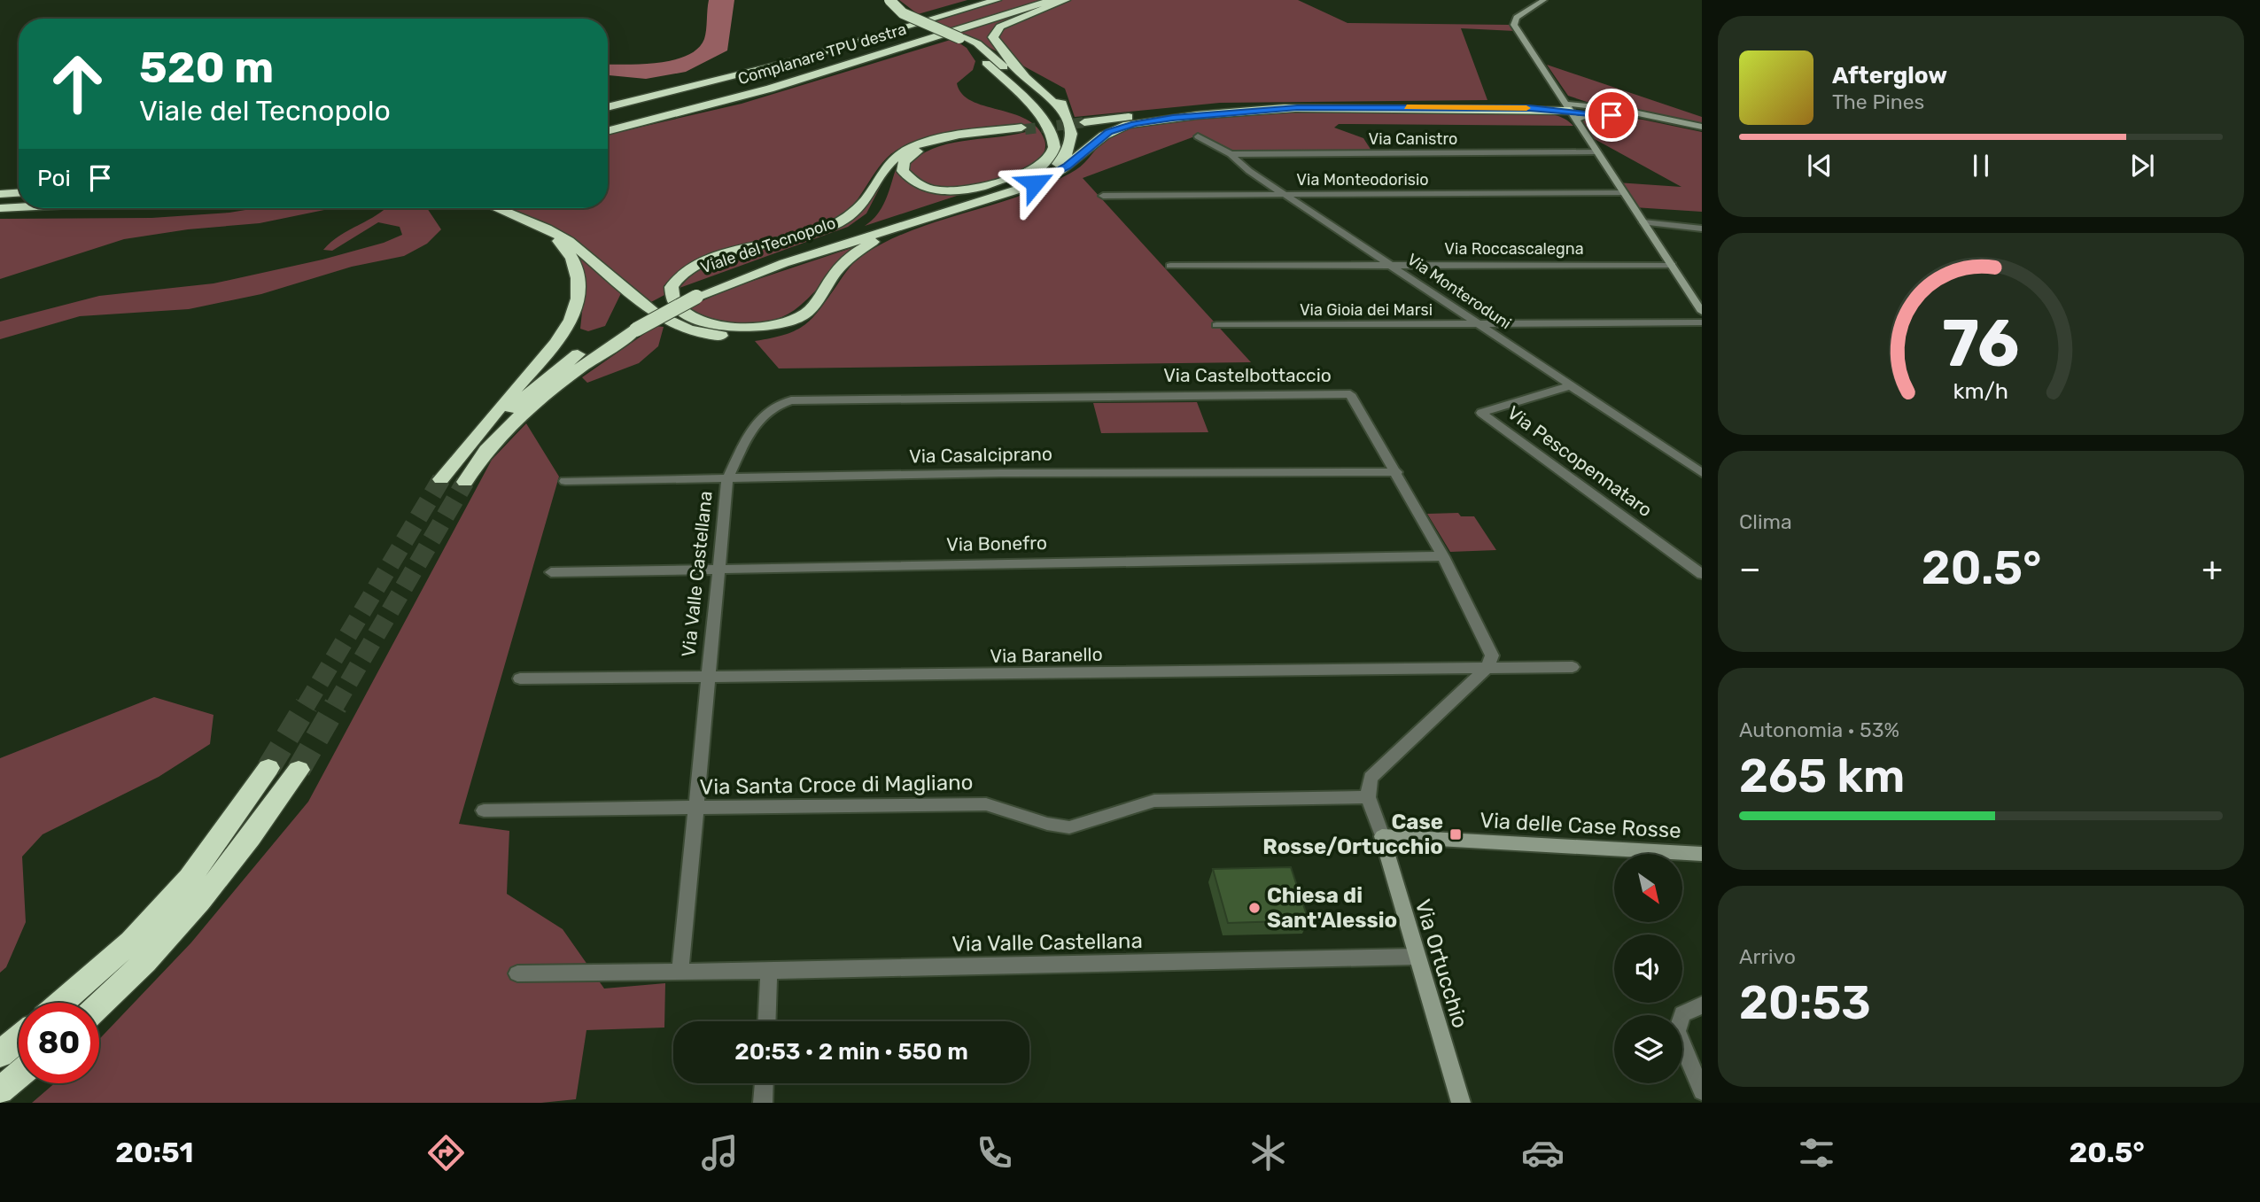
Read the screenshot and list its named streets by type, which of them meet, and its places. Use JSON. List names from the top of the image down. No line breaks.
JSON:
{"streets":{"highway":["Complanare TPU destra","Viale del Tecnopolo"],"street":["Via Canistro","Via Monteodorisio","Via Roccascalegna","Via Monteroduni","Via Gioia dei Marsi","Via Castelbottaccio","Via Casalciprano","Via Pescopennataro","Via Bonefro","Via Valle Castellana","Via Baranello","Via Santa Croce di Magliano","Via delle Case Rosse","Via Ortucchio"]},"crossings":[["Via Canistro","Via Monteroduni"],["Via Monteodorisio","Via Monteroduni"],["Via Roccascalegna","Via Monteroduni"],["Via Monteroduni","Via Gioia dei Marsi"],["Via Monteroduni","Via Pescopennataro"],["Via Castelbottaccio","Via Casalciprano"],["Via Castelbottaccio","Via Bonefro"],["Via Castelbottaccio","Via Valle Castellana"],["Via Castelbottaccio","Via Baranello"],["Via Casalciprano","Via Valle Castellana"],["Via Bonefro","Via Valle Castellana"],["Via Valle Castellana","Via Baranello"],["Via Valle Castellana","Via Santa Croce di Magliano"],["Via Valle Castellana","Via Ortucchio"],["Via delle Case Rosse","Via Ortucchio"]],"places":{"transit":["Case Rosse/Ortucchio"],"other":["Chiesa di Sant'Alessio"]},"north":"bottom right","page":{"turn":["520 m","Viale del Tecnopolo"],"song":["Afterglow","The Pines"],"then":"Poi","tile":["Clima",["Autonomia · 53%","265 km"],["Arrivo","20:53"]],"heat":["−","20.5°","+"],"limit":"80","trip":"20:53 · 2 min · 550 m","tabs":["20:51","20.5°"],"gauge":["76","km/h"]}}
